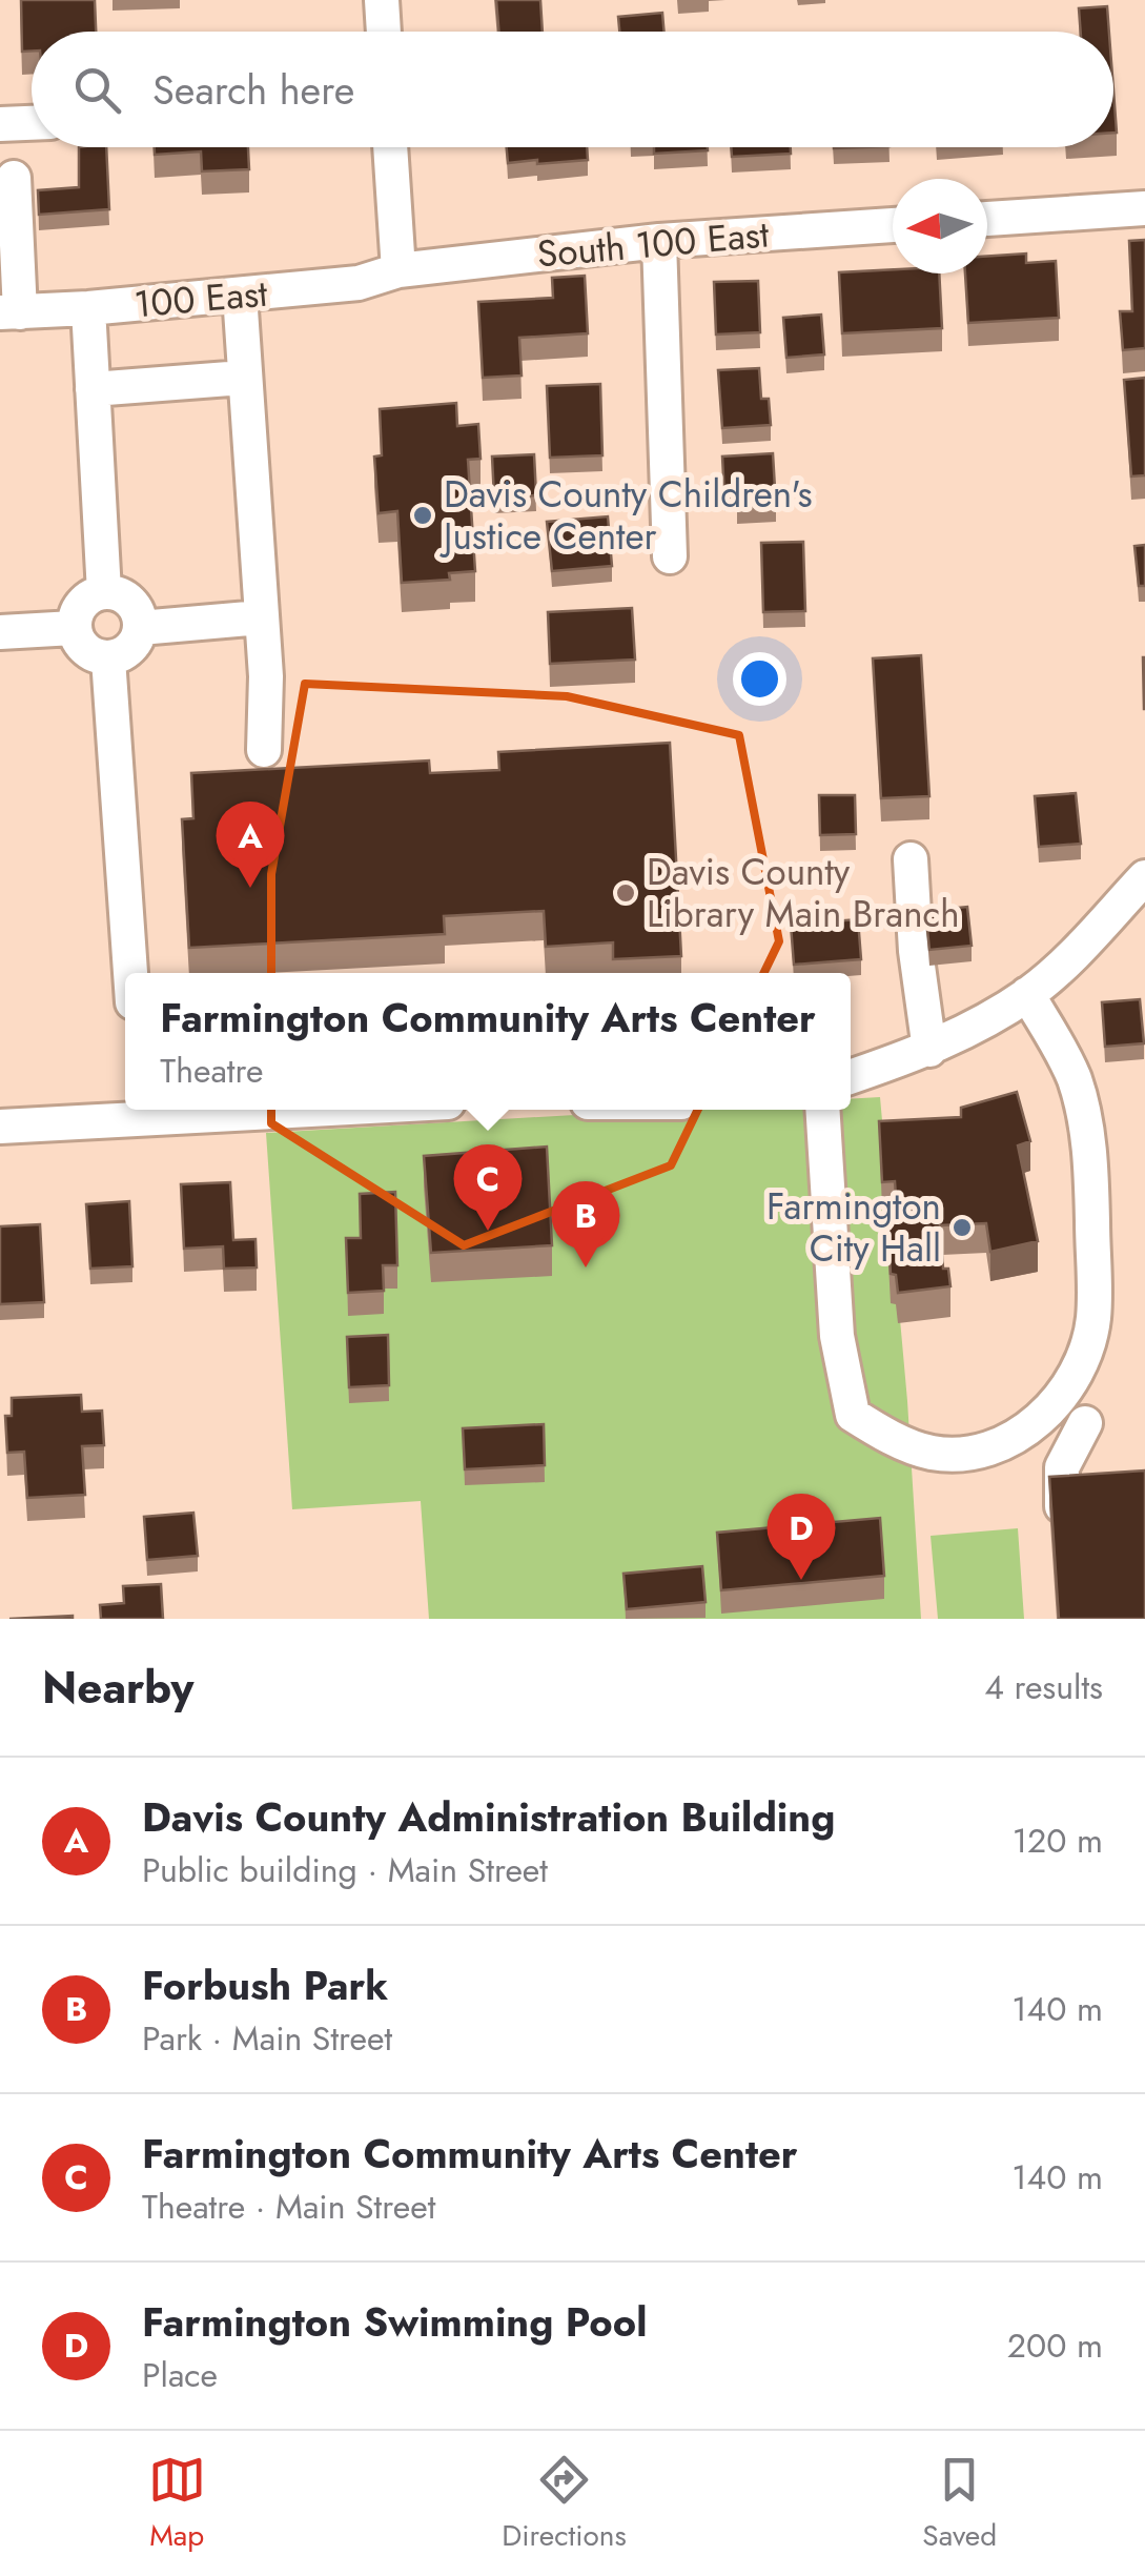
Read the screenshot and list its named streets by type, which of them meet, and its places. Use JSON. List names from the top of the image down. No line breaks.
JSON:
{"streets":{"street":["South 100 East","100 East"]},"crossings":[["South 100 East","100 East"]],"places":["Davis County Children's Justice Center","Davis County Library Main Branch","Farmington City Hall"],"north":"left","page":{"search":"Search here","pins":["A","C","B","D"],"popup":["Farmington Community Arts Center","Theatre"],"heading":["Nearby","4 results"],"list":[{"mark":"A","name":"Davis County Administration Building","note":"Public building · Main Street","value":"120 m"},{"mark":"B","name":"Forbush Park","note":"Park · Main Street","value":"140 m"},{"mark":"C","name":"Farmington Community Arts Center","note":"Theatre · Main Street","value":"140 m"},{"mark":"D","name":"Farmington Swimming Pool","note":"Place","value":"200 m"}],"nav":["Map","Directions","Saved"]}}
